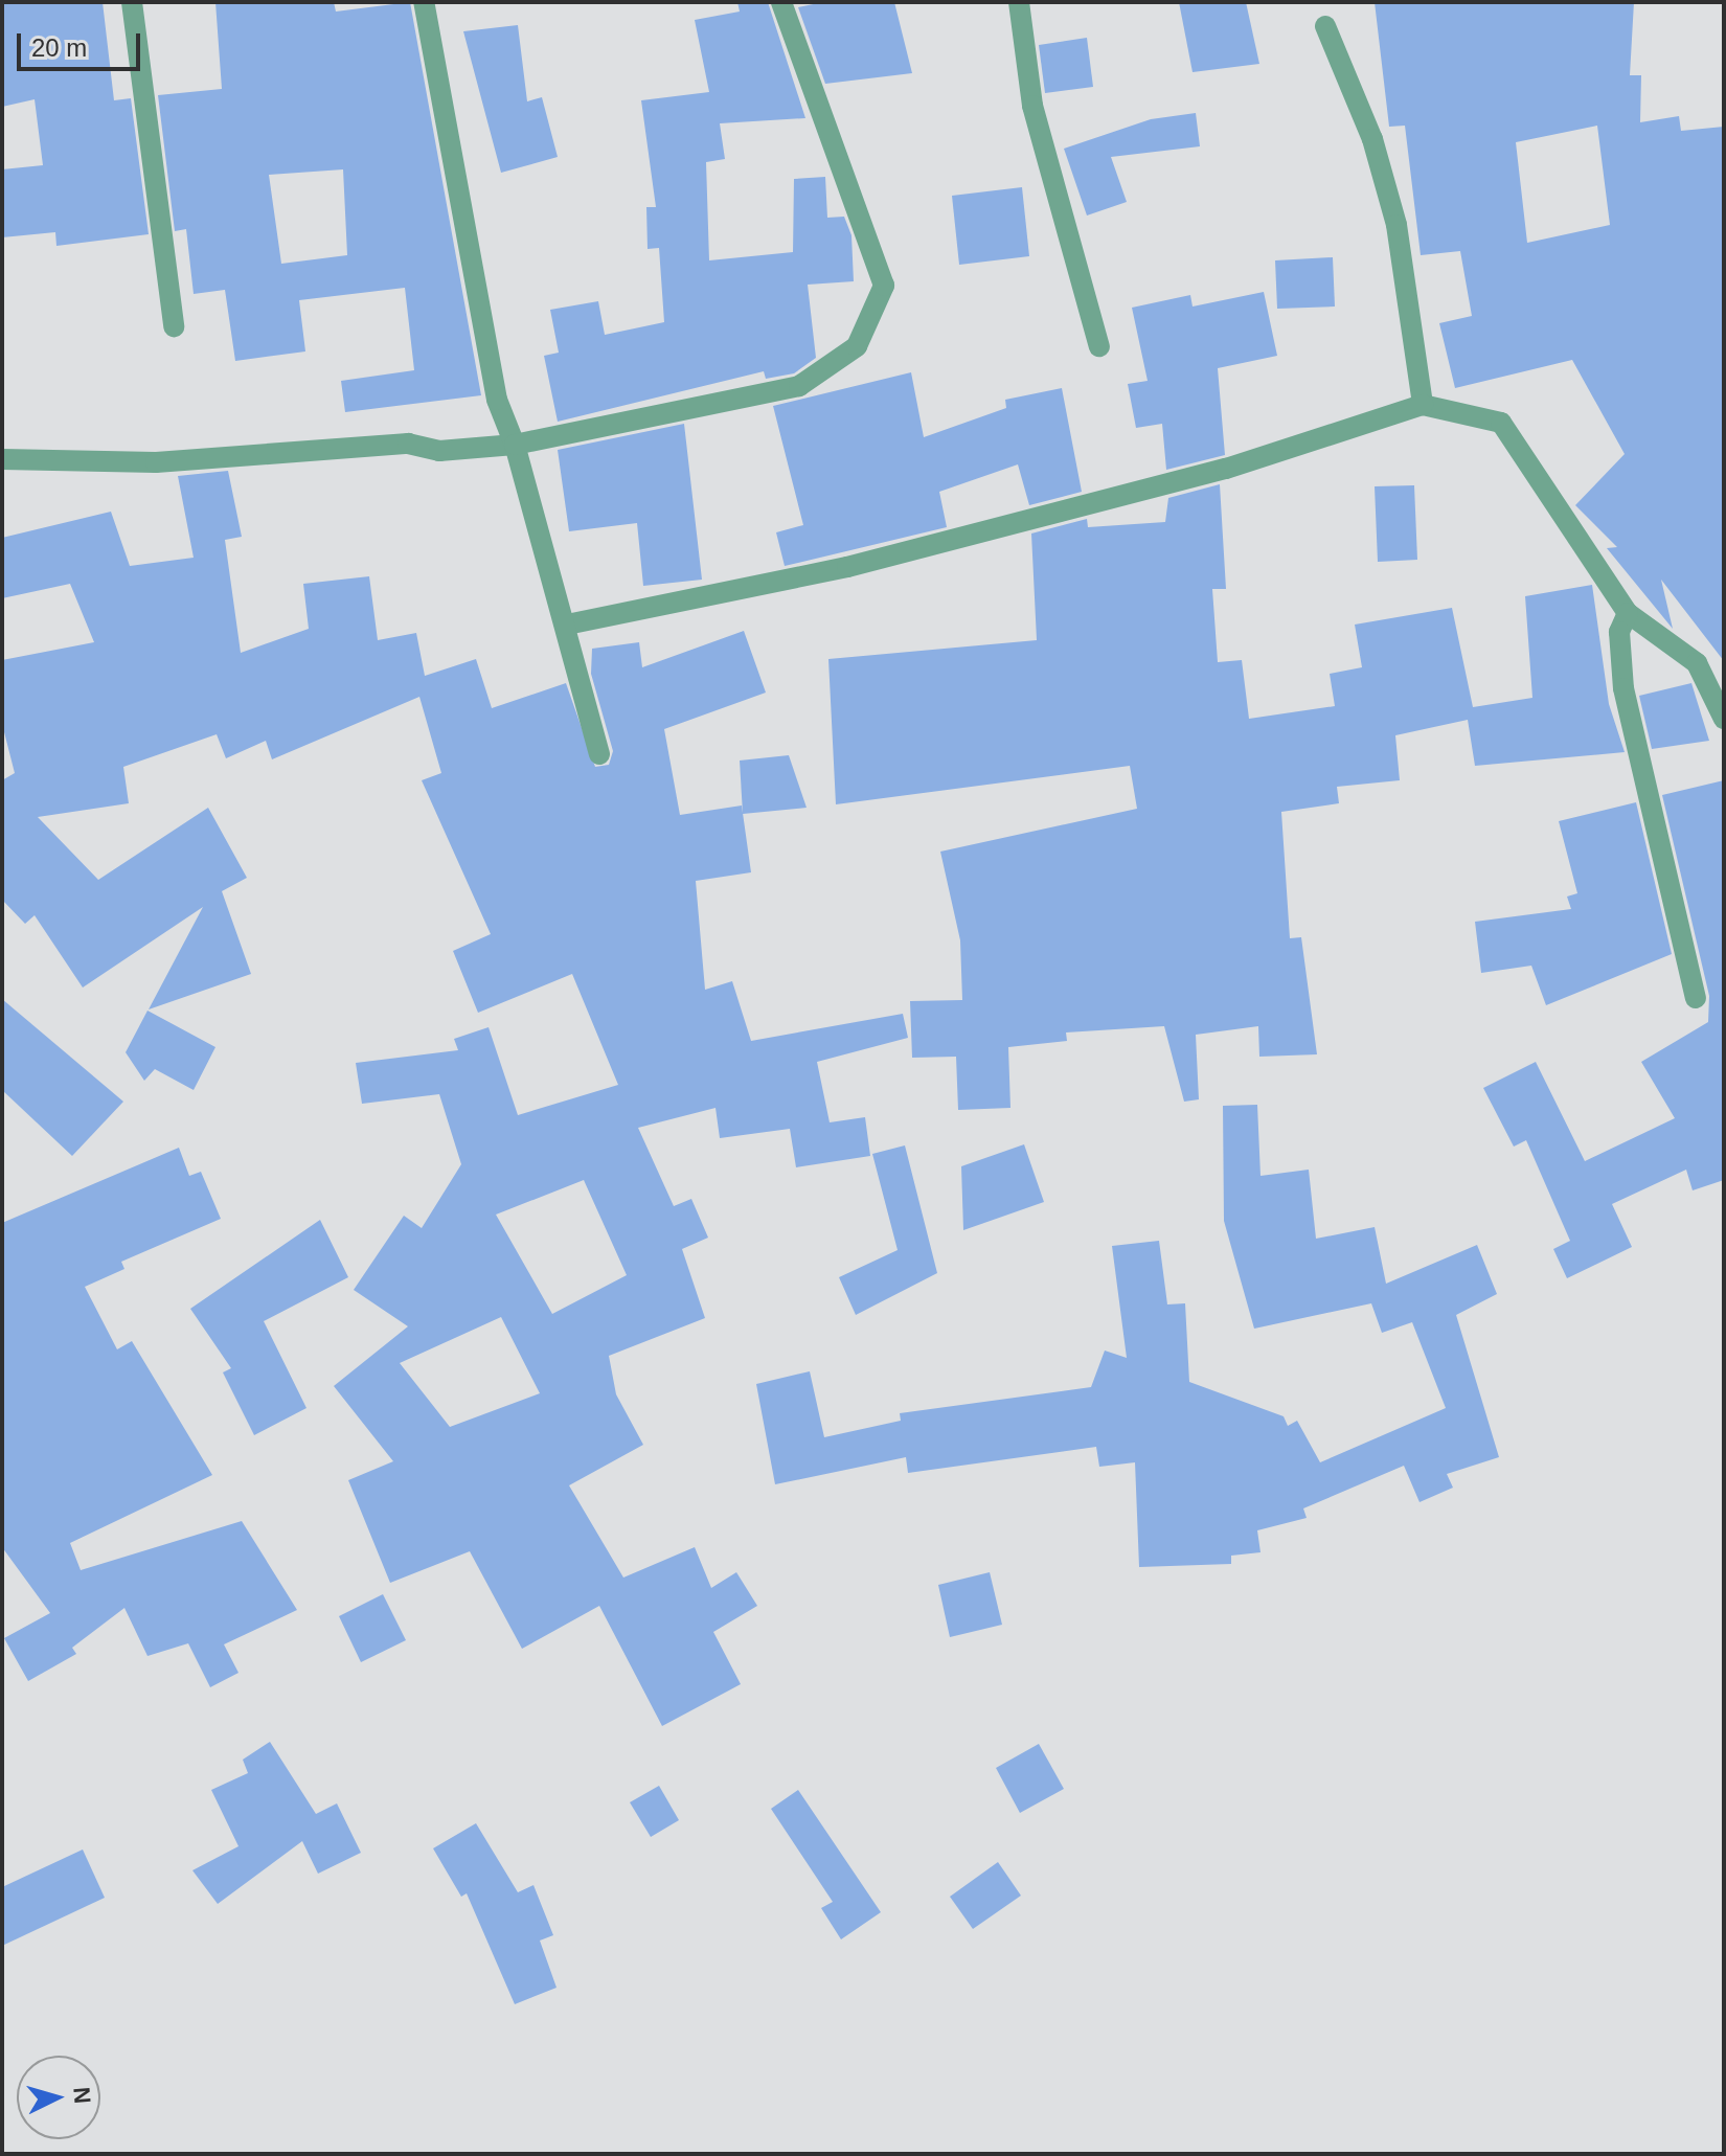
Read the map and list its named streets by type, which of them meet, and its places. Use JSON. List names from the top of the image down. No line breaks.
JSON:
{"scale_bar":"20 m","north":"right"}
